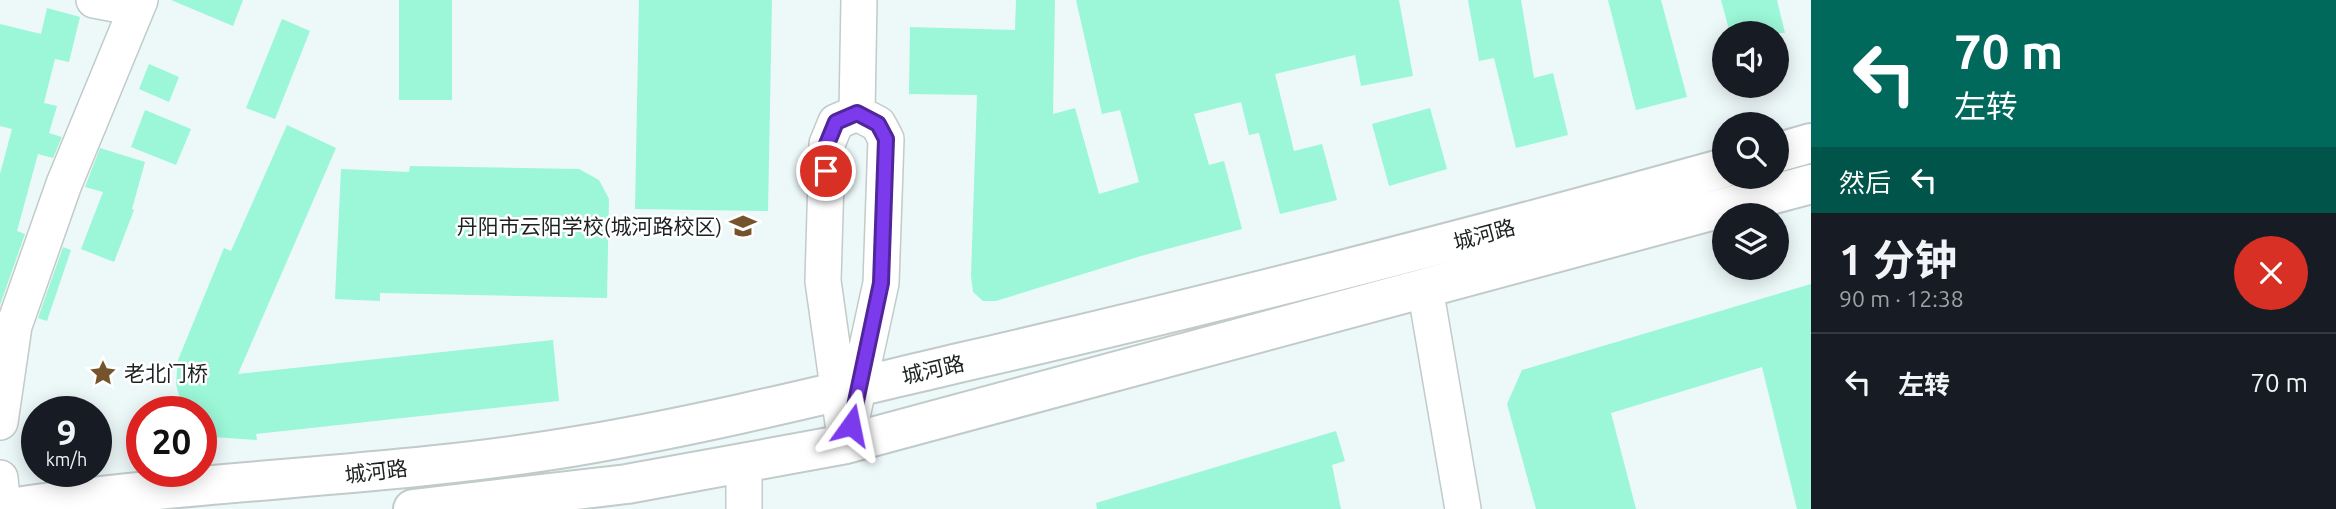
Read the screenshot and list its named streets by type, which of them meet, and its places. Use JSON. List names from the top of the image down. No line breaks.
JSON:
{"streets":{"main road":["城河路"]},"places":{"school or university":["丹阳市云阳学校(城河路校区)"],"place":["老北门桥"]},"page":{"turn":["70 m","左转"],"then":"然后","heading":["1 分钟","90 m · 12:38"],"list":[{"name":"左转","value":"70 m"}],"speed":"9 km/h","limit":"20"}}
